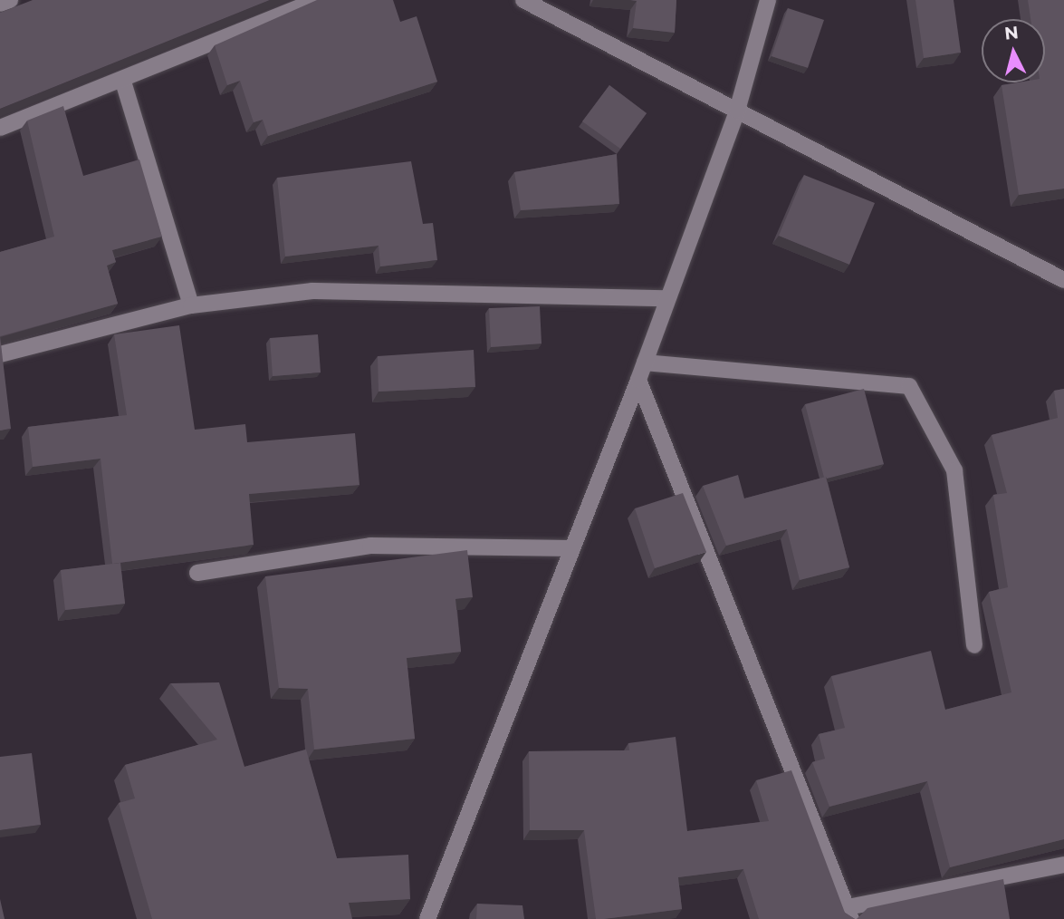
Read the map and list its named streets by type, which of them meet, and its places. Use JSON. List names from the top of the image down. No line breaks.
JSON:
{"north":"top"}
